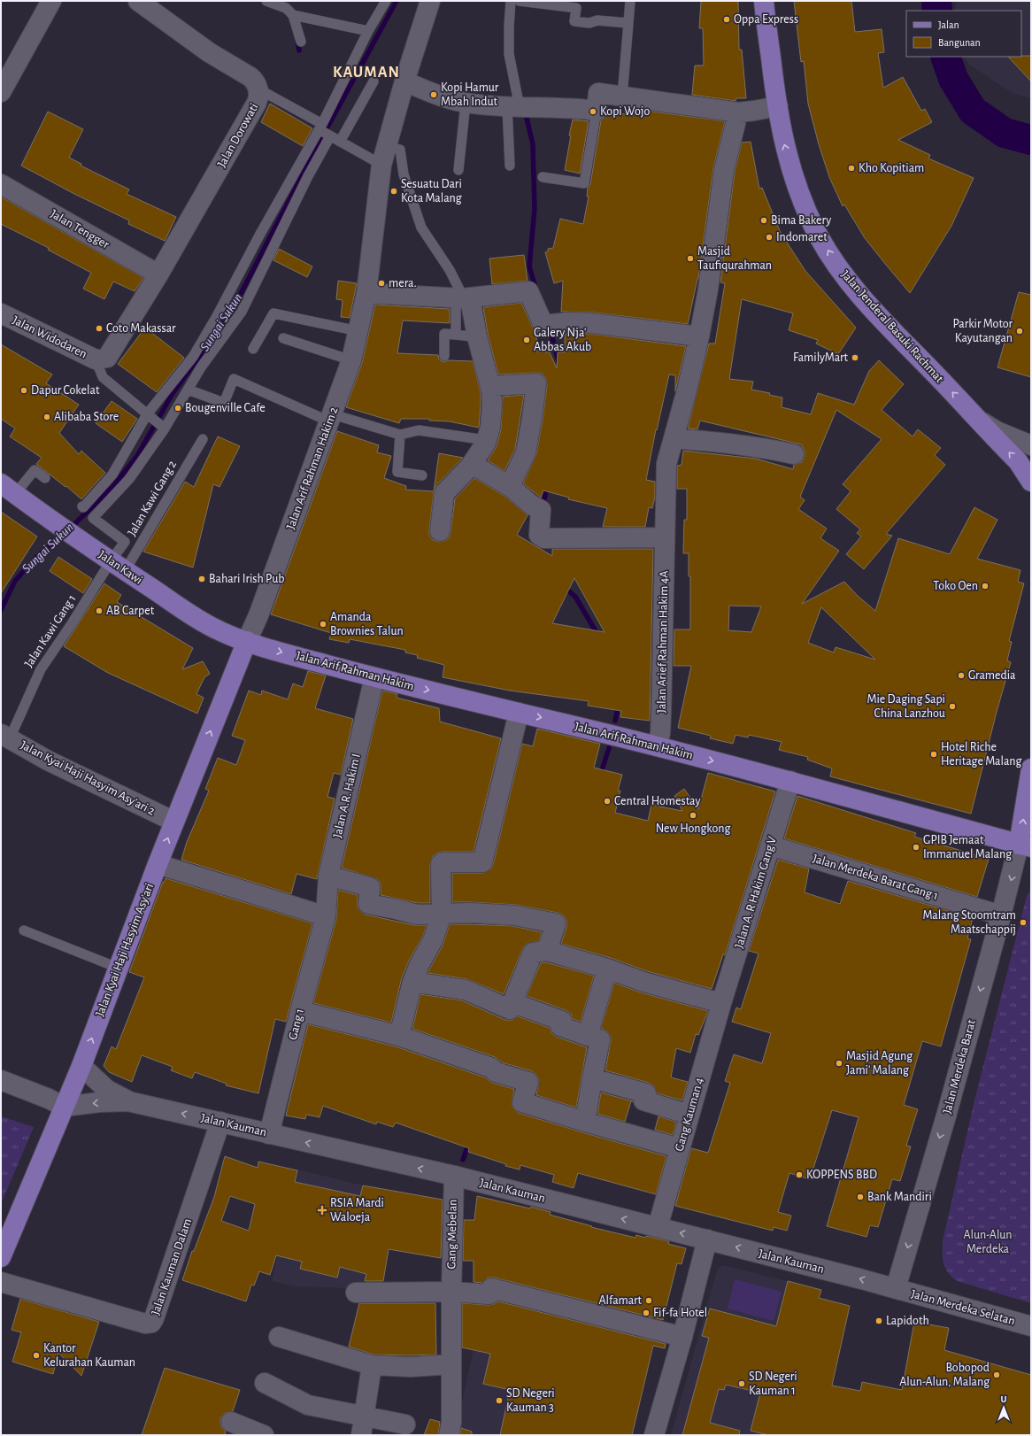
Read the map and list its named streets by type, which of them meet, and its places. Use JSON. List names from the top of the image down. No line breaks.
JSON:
{"streets":{"main road":["Jalan Jenderal Basuki Rachmat","Jalan Kawi","Jalan Arif Rahman Hakim","Jalan Kyai Haji Hasyim Asy'ari"],"street":["Jalan Dorowati","Jalan Tengger","Jalan Widodaren","Jalan Arif Rahman Hakim 2","Jalan Arief Rahman Hakim 4A","Jalan Kyai Haji Hasyim Asy'ari 2","Jalan A.R. Hakim I","Jalan Merdeka Barat Gang 1","Jalan A. R Hakim Gang V","Gang 1","Jalan Merdeka Barat","Gang Kauman 4","Jalan Kauman","Gang Mebelan","Jalan Kauman Dalam","Jalan Merdeka Selatan"],"lane":["Jalan Kawi Gang 2","Jalan Kawi Gang 1"]},"crossings":[["Jalan Dorowati","Jalan Tengger"],["Jalan Dorowati","Jalan Widodaren"],["Jalan Tengger","Jalan Widodaren"],["Jalan Arif Rahman Hakim 2","Jalan Kawi"],["Jalan Arif Rahman Hakim 2","Jalan Arif Rahman Hakim"],["Jalan Arif Rahman Hakim 2","Jalan Kyai Haji Hasyim Asy'ari"],["Jalan Kawi Gang 2","Jalan Kawi"],["Jalan Kawi Gang 2","Jalan Kawi Gang 1"],["Jalan Kawi","Jalan Kawi Gang 1"],["Jalan Kawi","Jalan Arif Rahman Hakim"],["Jalan Kawi","Jalan Kyai Haji Hasyim Asy'ari"],["Jalan Kawi Gang 1","Jalan Kyai Haji Hasyim Asy'ari 2"],["Jalan Arief Rahman Hakim 4A","Jalan Arif Rahman Hakim"],["Jalan Arif Rahman Hakim","Jalan A.R. Hakim I"],["Jalan Arif Rahman Hakim","Jalan A. R Hakim Gang V"],["Jalan Arif Rahman Hakim","Jalan Kyai Haji Hasyim Asy'ari"],["Jalan Arif Rahman Hakim","Jalan Merdeka Barat"],["Jalan Kyai Haji Hasyim Asy'ari 2","Jalan Kyai Haji Hasyim Asy'ari"],["Jalan A.R. Hakim I","Gang 1"],["Jalan Merdeka Barat Gang 1","Jalan A. R Hakim Gang V"],["Jalan Merdeka Barat Gang 1","Jalan Merdeka Barat"],["Jalan A. R Hakim Gang V","Gang Kauman 4"],["Jalan Kyai Haji Hasyim Asy'ari","Jalan Kauman"],["Gang 1","Jalan Kauman"],["Jalan Merdeka Barat","Jalan Kauman"],["Jalan Merdeka Barat","Jalan Merdeka Selatan"],["Gang Kauman 4","Jalan Kauman"],["Jalan Kauman","Gang Mebelan"],["Jalan Kauman","Jalan Kauman Dalam"],["Jalan Kauman","Jalan Merdeka Selatan"]],"one_way":["Jalan Jenderal Basuki Rachmat","Jalan Arif Rahman Hakim","Jalan Kyai Haji Hasyim Asy'ari","Jalan Merdeka Barat"],"districts":["KAUMAN"],"water":["Sungai Sukun"],"parks":["Alun-Alun Merdeka"],"places":{"other":["Oppa Express","Kopi Hamur Mbah Indut","Kopi Wojo","Kho Kopitiam","Sesuatu Dari Kota Malang","Bima Bakery","Indomaret","Masjid Taufiqurahman","mera.","Coto Makassar","Parkir Motor Kayutangan","Galery Nja' Abbas Akub","FamilyMart","Dapur Cokelat","Bougenville Cafe","Alibaba Store","Bahari Irish Pub","Toko Oen","AB Carpet","Amanda Brownies Talun","Gramedia","Mie Daging Sapi China Lanzhou","Hotel Riche Heritage Malang","Central Homestay","New Hongkong","GPIB Jemaat Immanuel Malang","Malang Stoomtram Maatschappij","Masjid Agung Jami' Malang","KOPPENS BBD","Bank Mandiri","Alfamart","Fif-fa Hotel","Lapidoth","Kantor Kelurahan Kauman","Bobopod Alun-Alun, Malang","SD Negeri Kauman 1","SD Negeri Kauman 3"],"health":["RSIA Mardi Waloeja"]},"legend":["Jalan","Bangunan"],"north":"top"}
